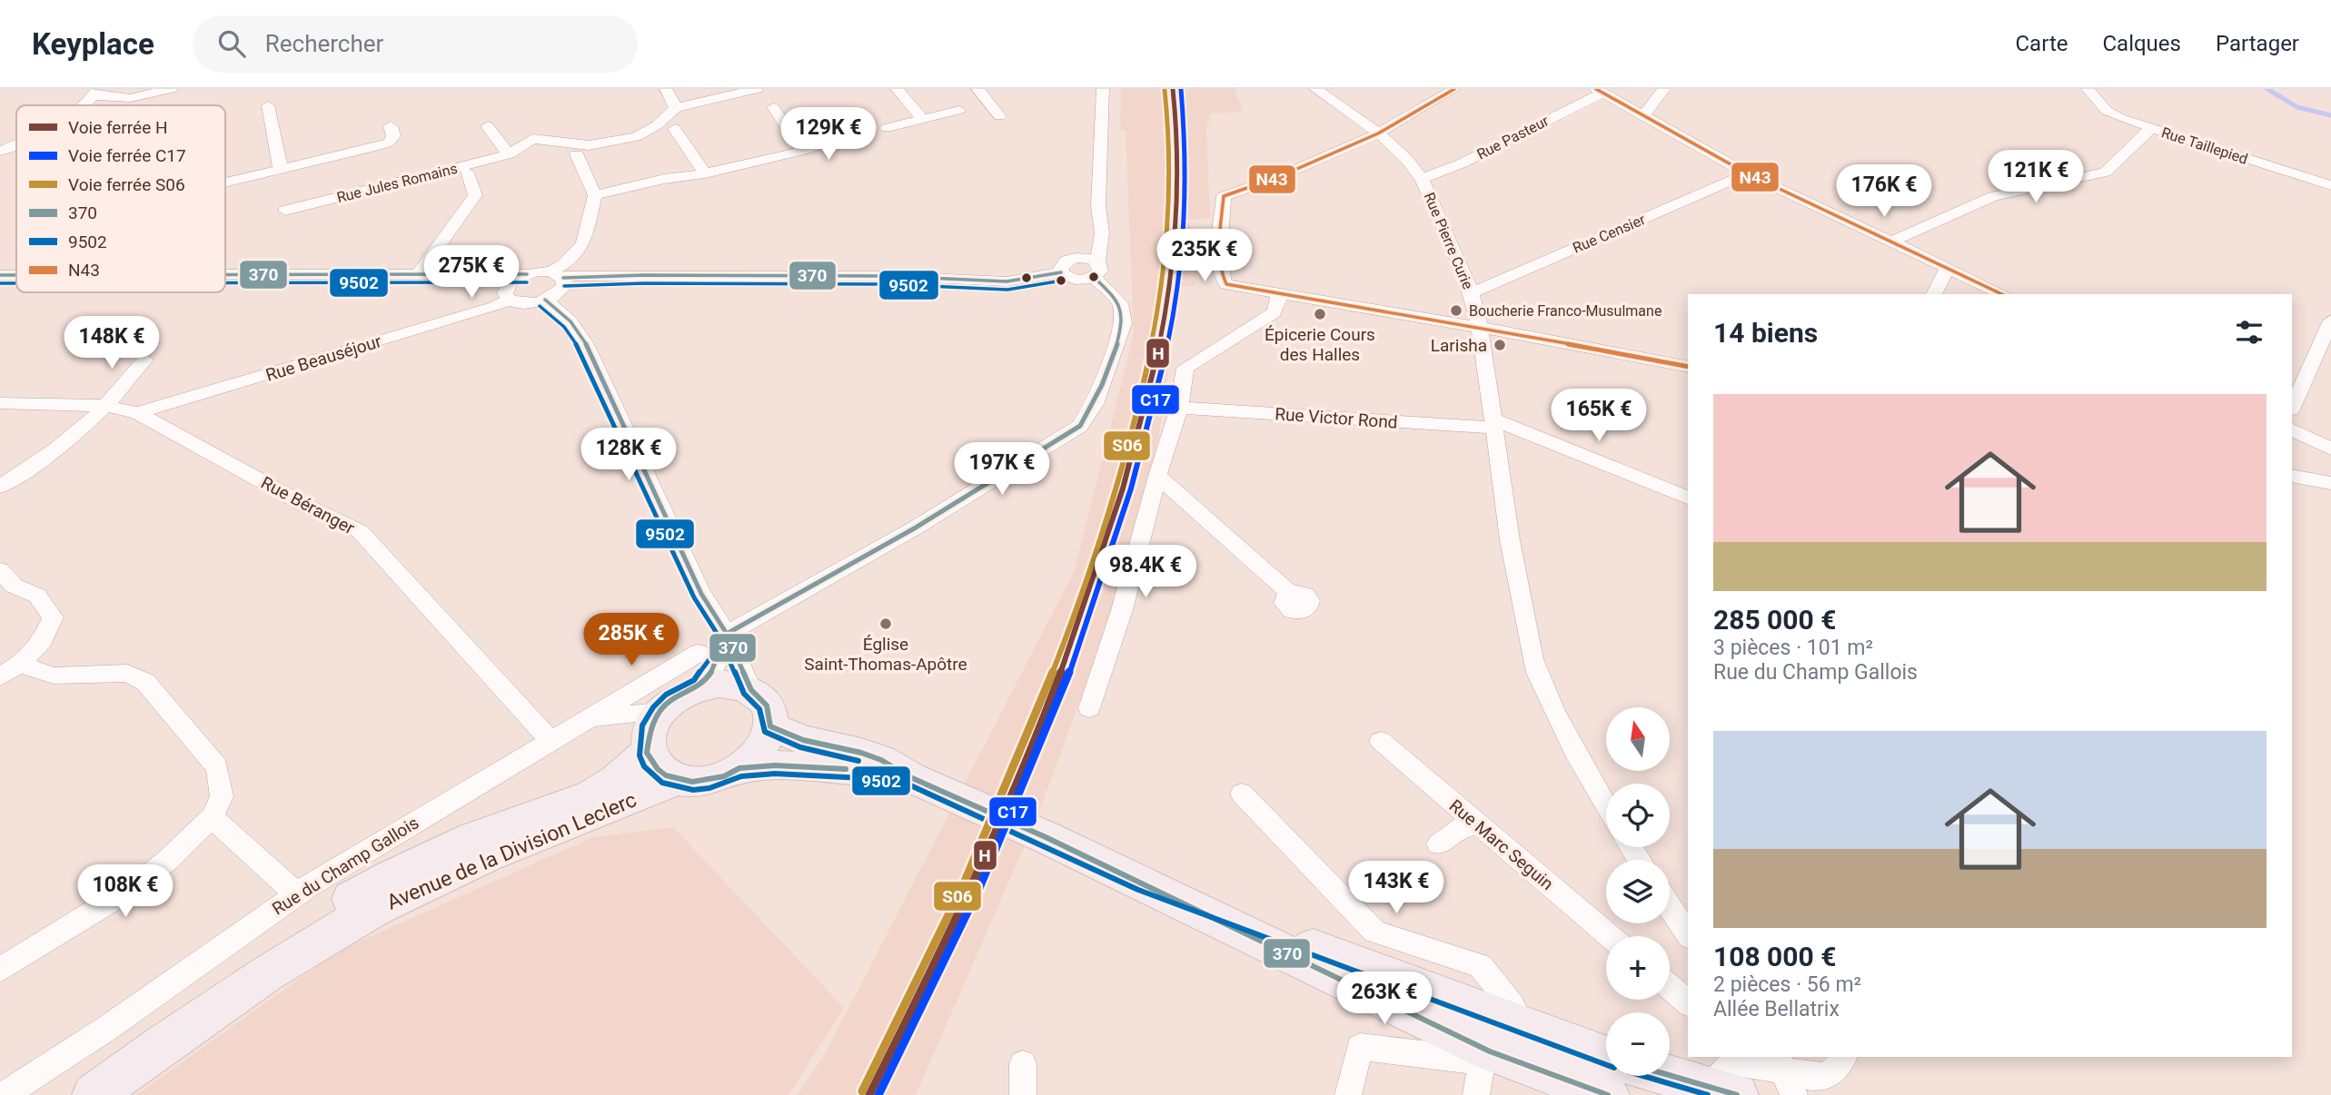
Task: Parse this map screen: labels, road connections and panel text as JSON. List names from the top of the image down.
{
  "streets": {
    "main road": ["Avenue de la Division Leclerc"],
    "street": [
      "Rue Pasteur",
      "Rue Taillepied",
      "Rue Jules Romains",
      "Rue Censier",
      "Rue Pierre Curie",
      "Rue Beauséjour",
      "Rue Victor Rond",
      "Rue Béranger",
      "Rue Marc Seguin",
      "Rue du Champ Gallois"
    ]
  },
  "crossings": [
    ["Rue Pasteur", "Rue Pierre Curie"],
    ["Rue Censier", "Rue Pierre Curie"],
    ["Rue Pierre Curie", "Rue Victor Rond"],
    ["Rue Beauséjour", "Rue Béranger"],
    ["Rue Béranger", "Rue du Champ Gallois"]
  ],
  "places": [
    "Boucherie Franco-Musulmane",
    "Épicerie Cours des Halles",
    "Larisha",
    "Église Saint-Thomas-Apôtre"
  ],
  "lines": [
    "rail line H",
    "rail line C17",
    "transit line N43",
    "rail line S06",
    "transit line 370",
    "transit line 9502"
  ],
  "legend": [
    "Voie ferrée H",
    "Voie ferrée C17",
    "Voie ferrée S06",
    "370",
    "9502",
    "N43"
  ],
  "north": "top",
  "page": {
    "header": "Keyplace",
    "search": "Rechercher",
    "nav": ["Carte", "Calques", "Partager"],
    "price": [
      "129K €",
      "121K €",
      "176K €",
      "235K €",
      "275K €",
      "148K €",
      "165K €",
      "128K €",
      "197K €",
      "98.4K €",
      "285K €",
      "143K €",
      "108K €",
      "263K €"
    ],
    "heading": "14 biens",
    "list": [
      {
        "name": "285 000 €",
        "note": "3 pièces · 101 m² · Rue du Champ Gallois"
      },
      {
        "name": "108 000 €",
        "note": "2 pièces · 56 m² · Allée Bellatrix"
      }
    ],
    "map_buttons": ["+", "−"]
  }
}
